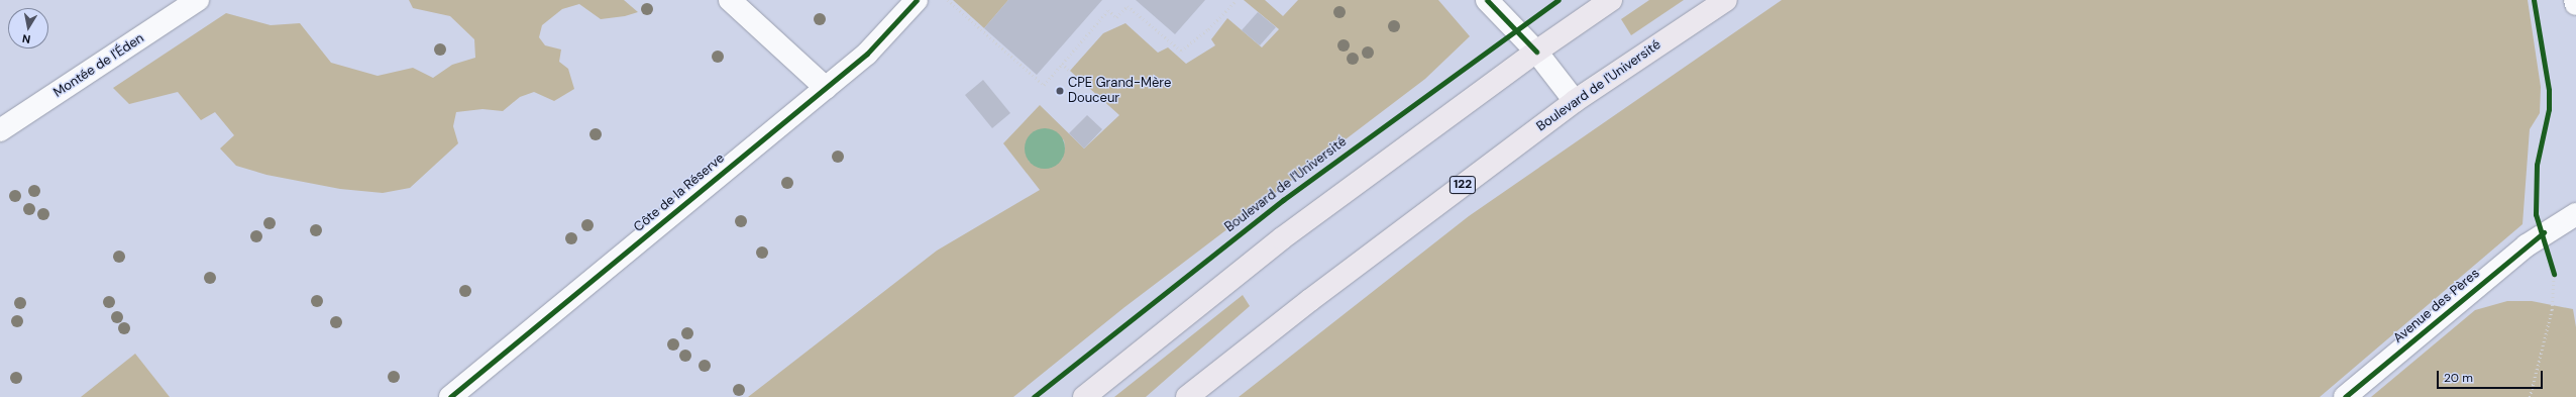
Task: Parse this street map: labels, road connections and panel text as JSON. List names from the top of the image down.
{
  "streets": {
    "main road": ["Boulevard de l'Université", "122"],
    "street": ["Montée de l'Éden", "Côte de la Réserve", "Avenue des Pères"]
  },
  "places": ["CPE Grand-Mère Douceur"],
  "scale_bar": "20 m",
  "north": "bottom"
}
